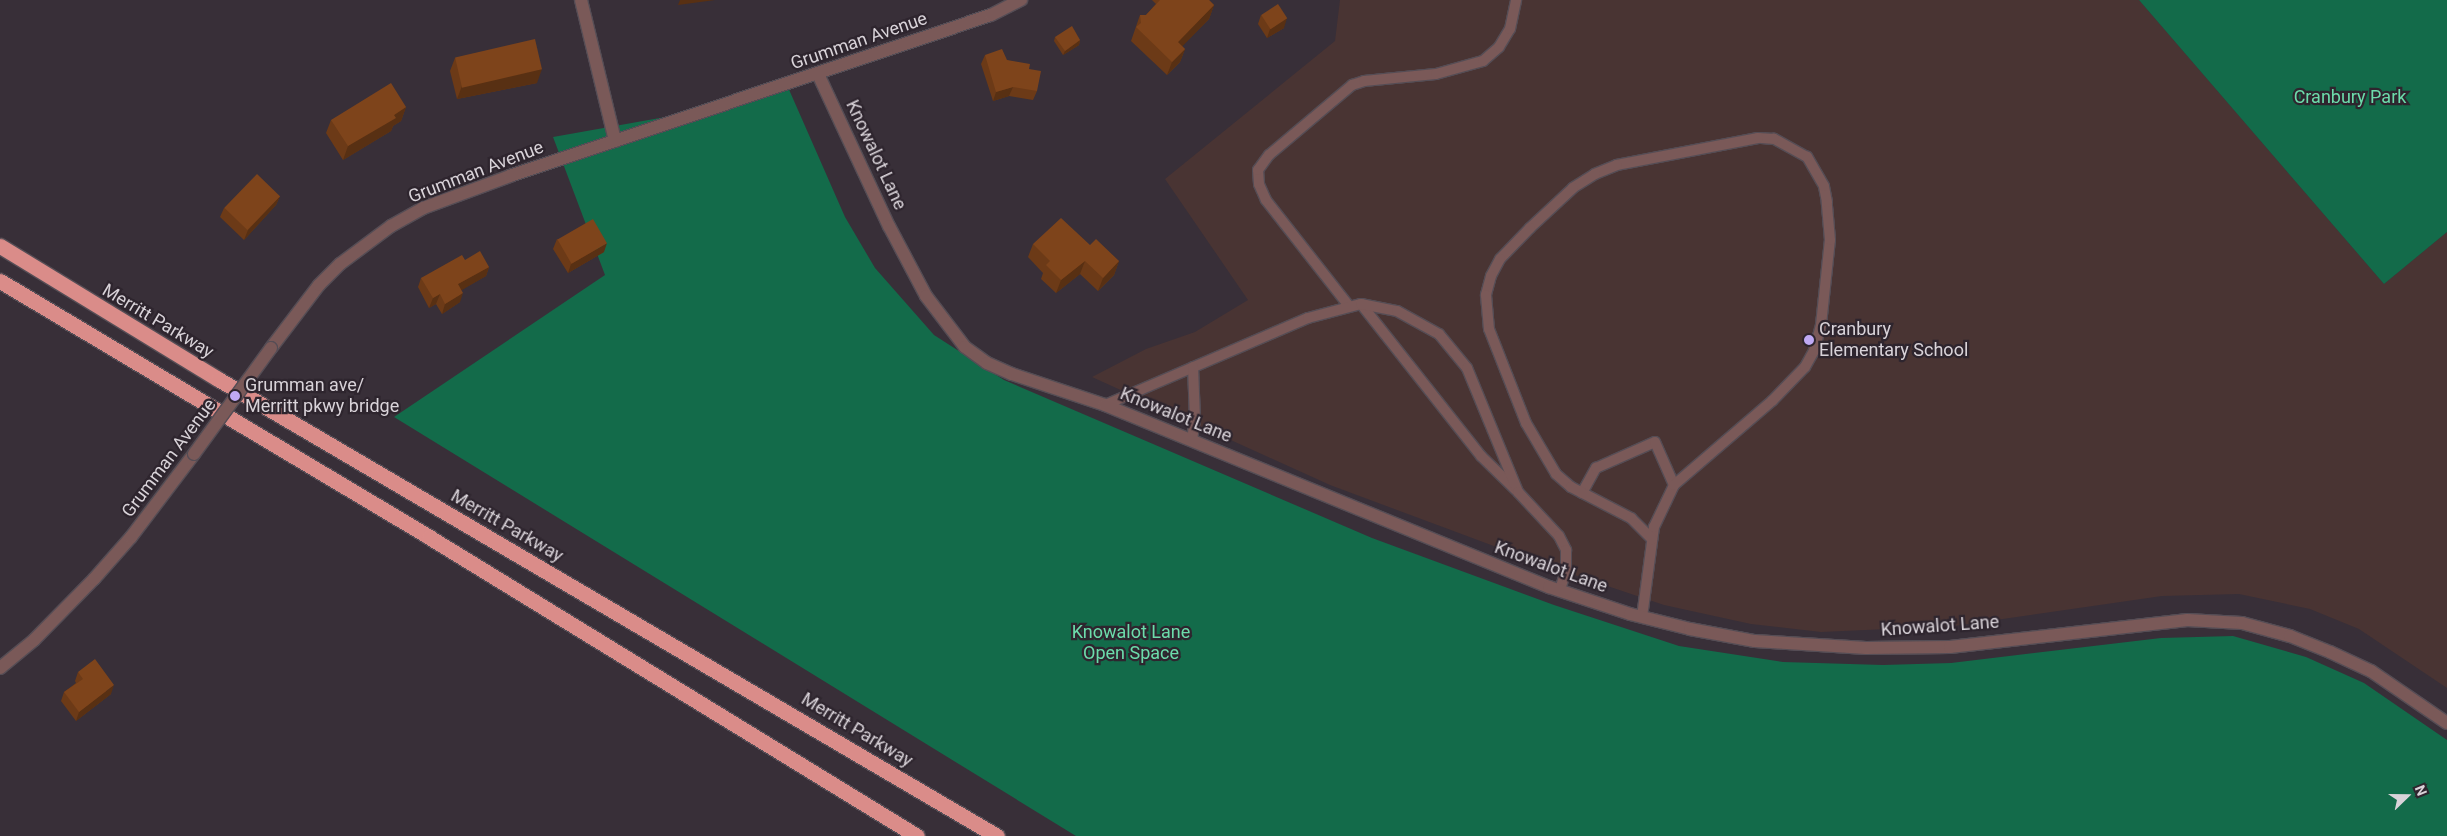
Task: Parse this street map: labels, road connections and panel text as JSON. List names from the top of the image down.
{
  "streets": {
    "highway": ["Merritt Parkway"],
    "street": ["Grumman Avenue", "Knowalot Lane"]
  },
  "crossings": [
    ["Grumman Avenue", "Knowalot Lane"]
  ],
  "parks": ["Cranbury Park", "Knowalot Lane Open Space"],
  "places": ["Cranbury Elementary School", "Grumman ave/ Merritt pkwy bridge"],
  "north": "right"
}
